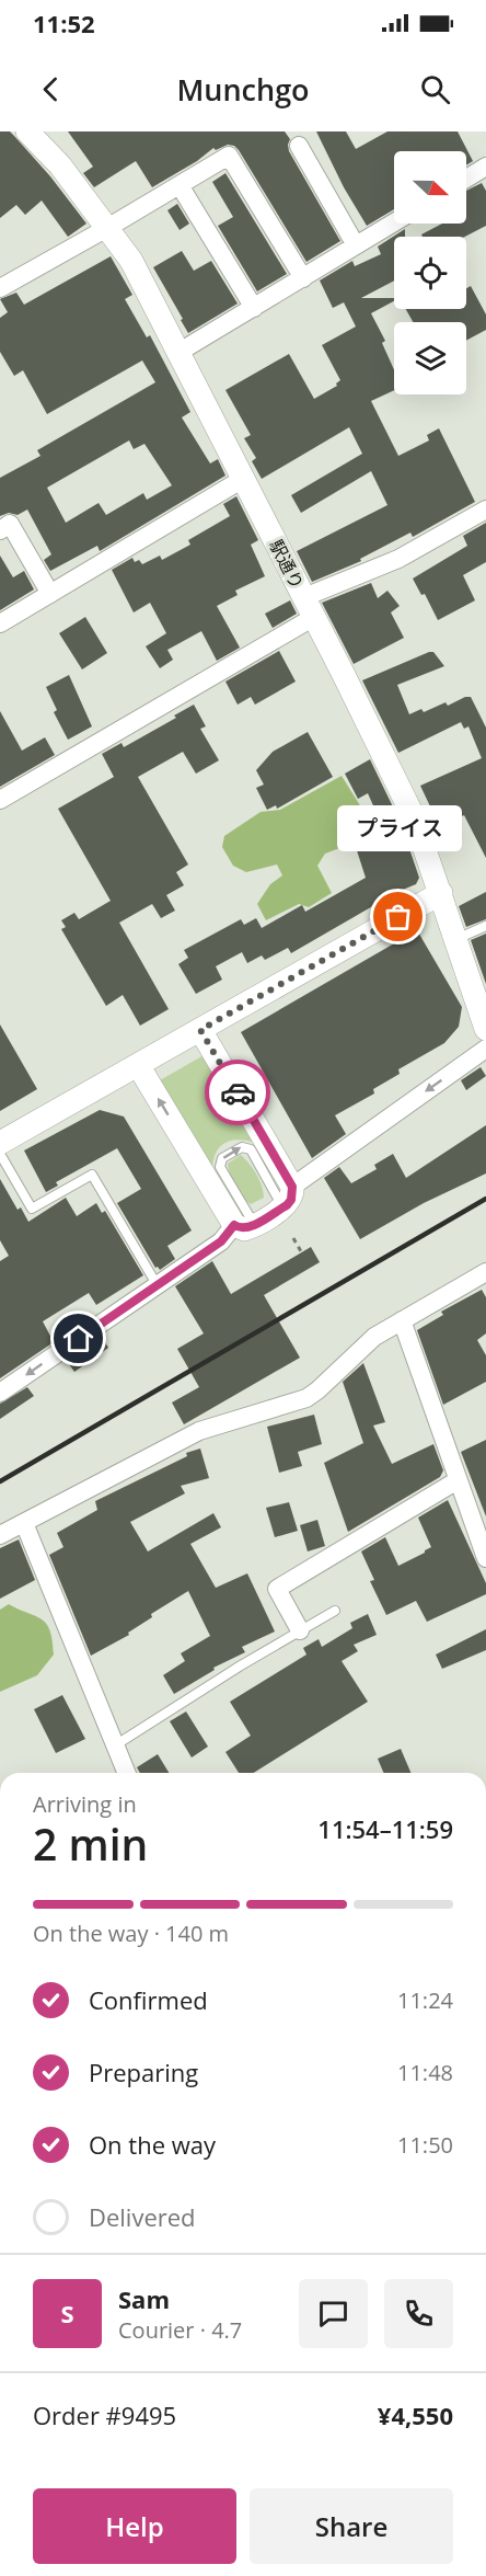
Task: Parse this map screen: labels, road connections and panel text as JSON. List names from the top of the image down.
{
  "streets": {
    "street": ["駅通り"]
  },
  "places": ["プライス"],
  "north": "right",
  "page": {
    "status": "11:52",
    "header": "Munchgo",
    "bubble": "プライス",
    "heading": ["2 min", "Arriving in", "11:54–11:59"],
    "panel": [
      "Sam",
      "Courier · 4.7",
      "Order #9495",
      "¥4,550"
    ],
    "bar": "On the way · 140 m",
    "list": [
      ["Confirmed", "11:24"],
      ["Preparing", "11:48"],
      ["On the way", "11:50"],
      "Delivered"
    ],
    "round": "S",
    "buttons": ["Help", "Share"]
  }
}
